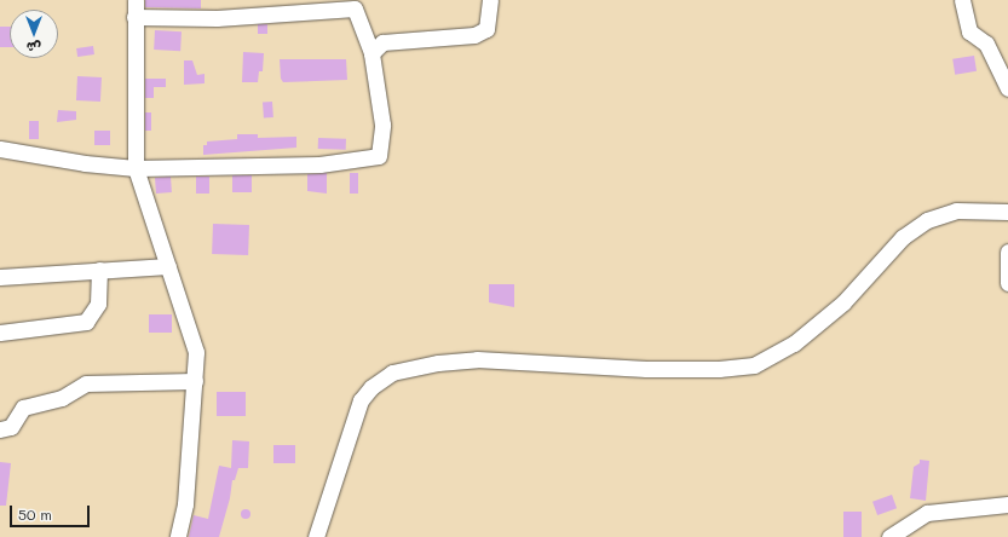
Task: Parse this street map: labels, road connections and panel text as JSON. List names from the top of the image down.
{
  "scale_bar": "50 m",
  "north": "bottom"
}
